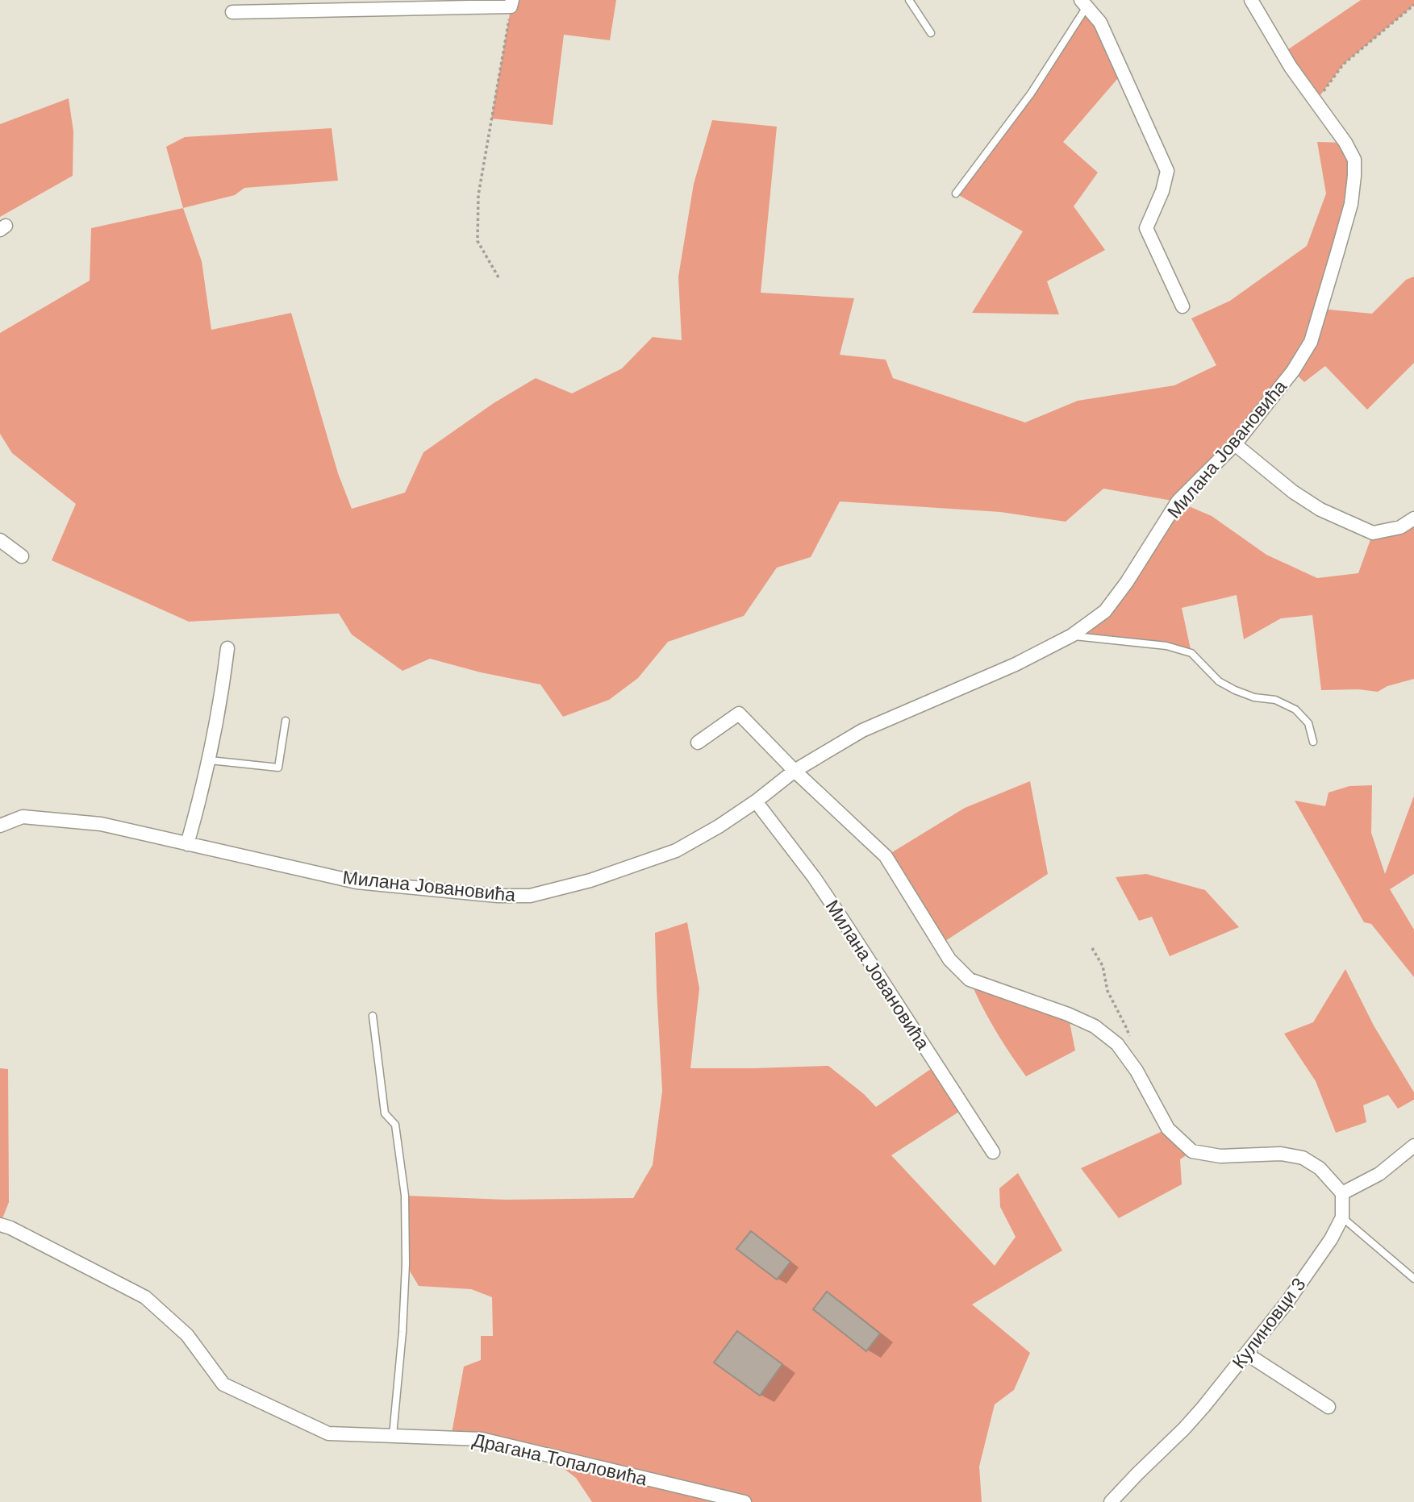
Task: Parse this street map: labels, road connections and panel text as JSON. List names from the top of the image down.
{
  "streets": {
    "street": ["Милана Јовановића", "Кулиновци 3", "Драгана Топаловића"]
  }
}
